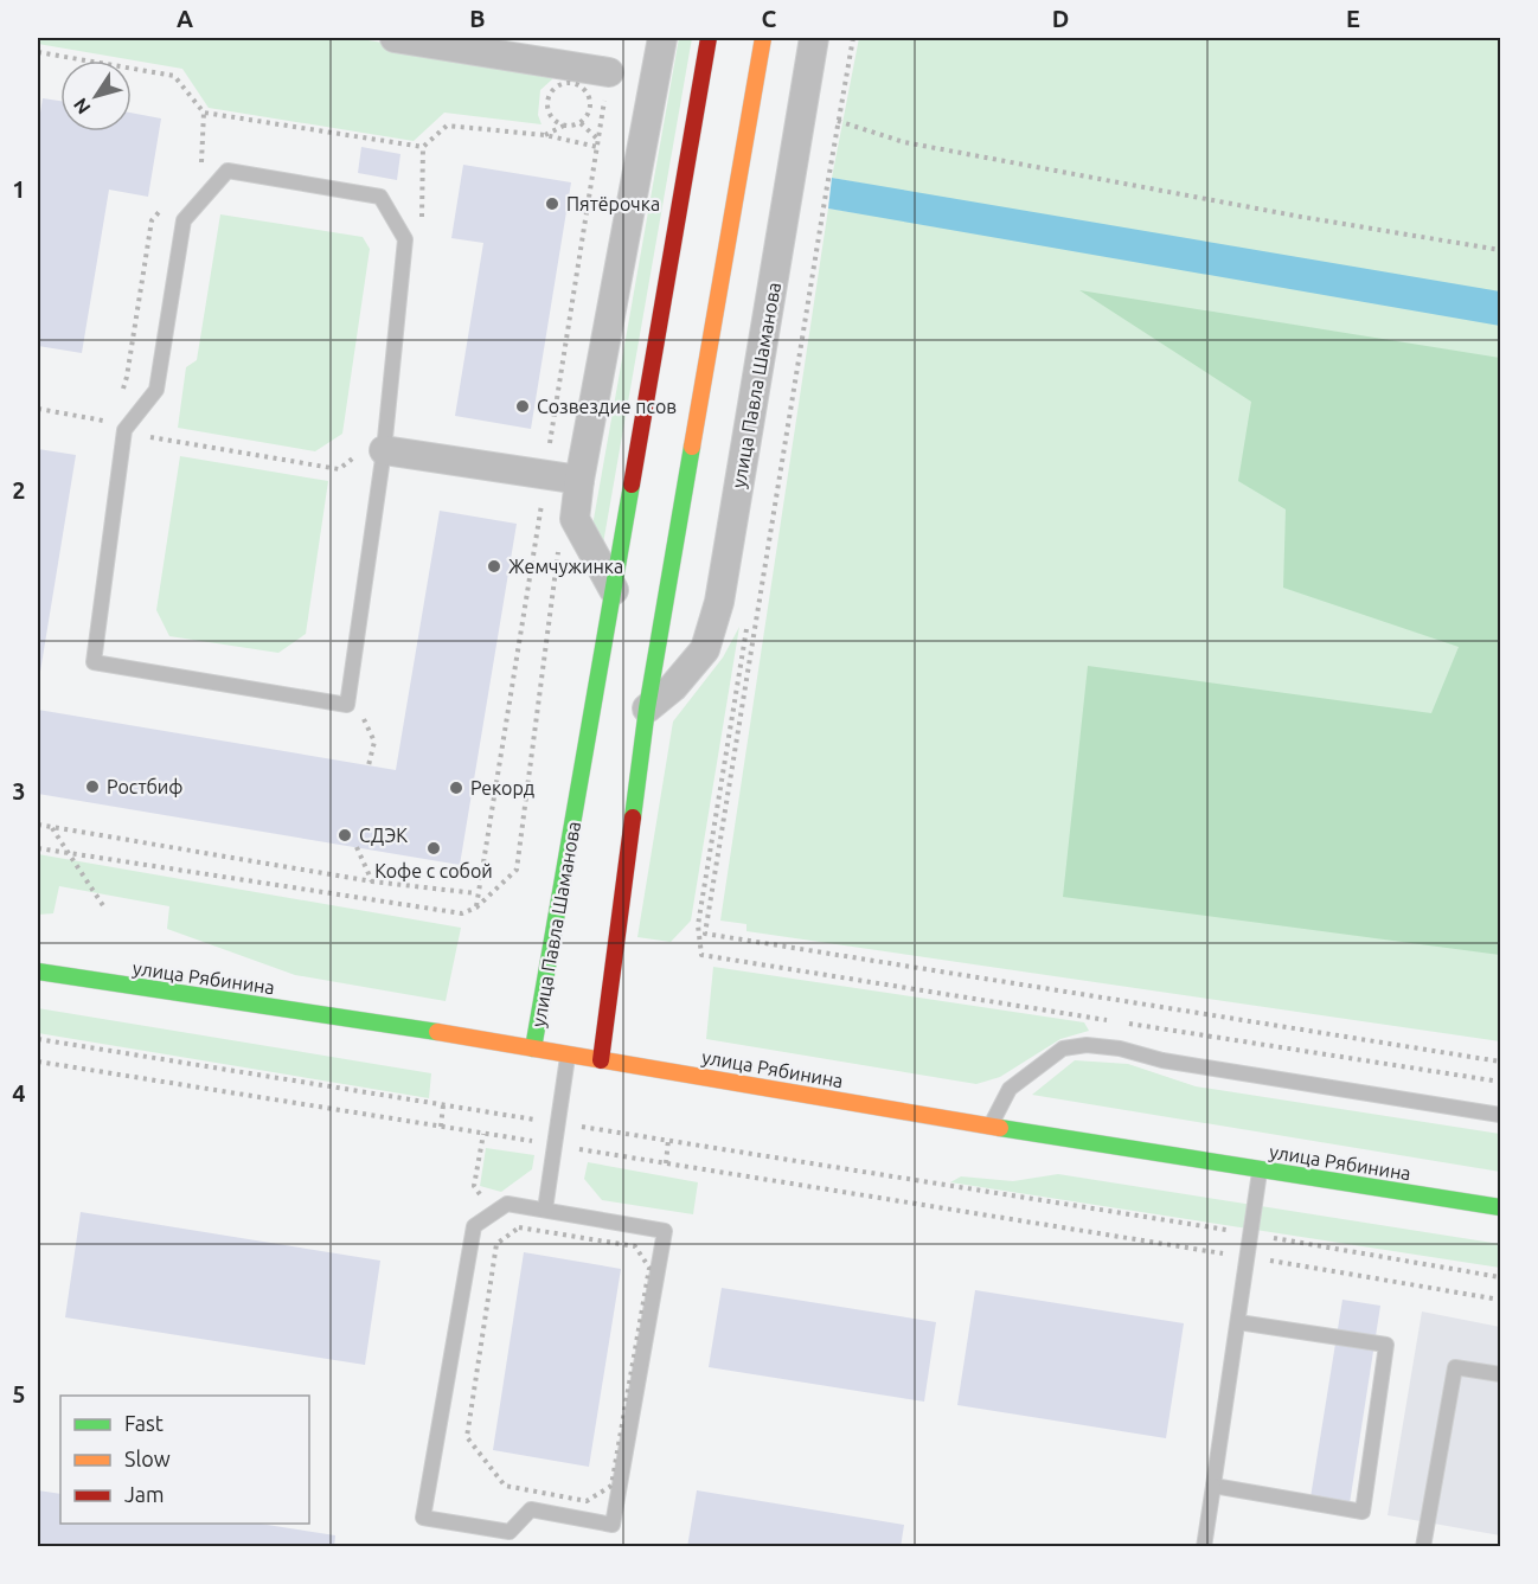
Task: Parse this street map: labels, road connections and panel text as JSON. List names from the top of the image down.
{
  "streets": {
    "street": ["улица Павла Шаманова", "улица Рябинина"]
  },
  "crossings": [
    ["улица Павла Шаманова", "улица Рябинина"]
  ],
  "places": [
    "Пятёрочка",
    "Созвездие псов",
    "Жемчужинка",
    "Ростбиф",
    "Рекорд",
    "СДЭК",
    "Кофе с собой"
  ],
  "legend": ["Fast", "Slow", "Jam"],
  "north": "bottom left",
  "grid": {
    "columns": [
      "A",
      "B",
      "C",
      "D",
      "E"
    ],
    "rows": [
      "1",
      "2",
      "3",
      "4",
      "5"
    ]
  }
}
